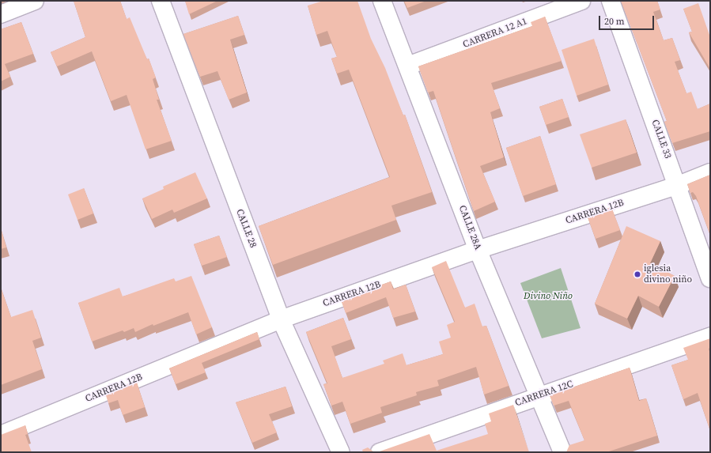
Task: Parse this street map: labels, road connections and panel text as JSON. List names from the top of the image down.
{
  "streets": {
    "street": [
      "CARRERA 12 A1",
      "CALLE 33",
      "CARRERA 12B",
      "CALLE 28A",
      "CALLE 28",
      "CARRERA 12C"
    ]
  },
  "crossings": [
    ["CARRERA 12 A1", "CALLE 28A"],
    ["CALLE 33", "CARRERA 12B"],
    ["CARRERA 12B", "CALLE 28A"],
    ["CARRERA 12B", "CALLE 28"],
    ["CALLE 28A", "CARRERA 12C"]
  ],
  "parks": ["Divino Niño"],
  "places": ["iglesia divino niño"],
  "scale_bar": "20 m"
}
